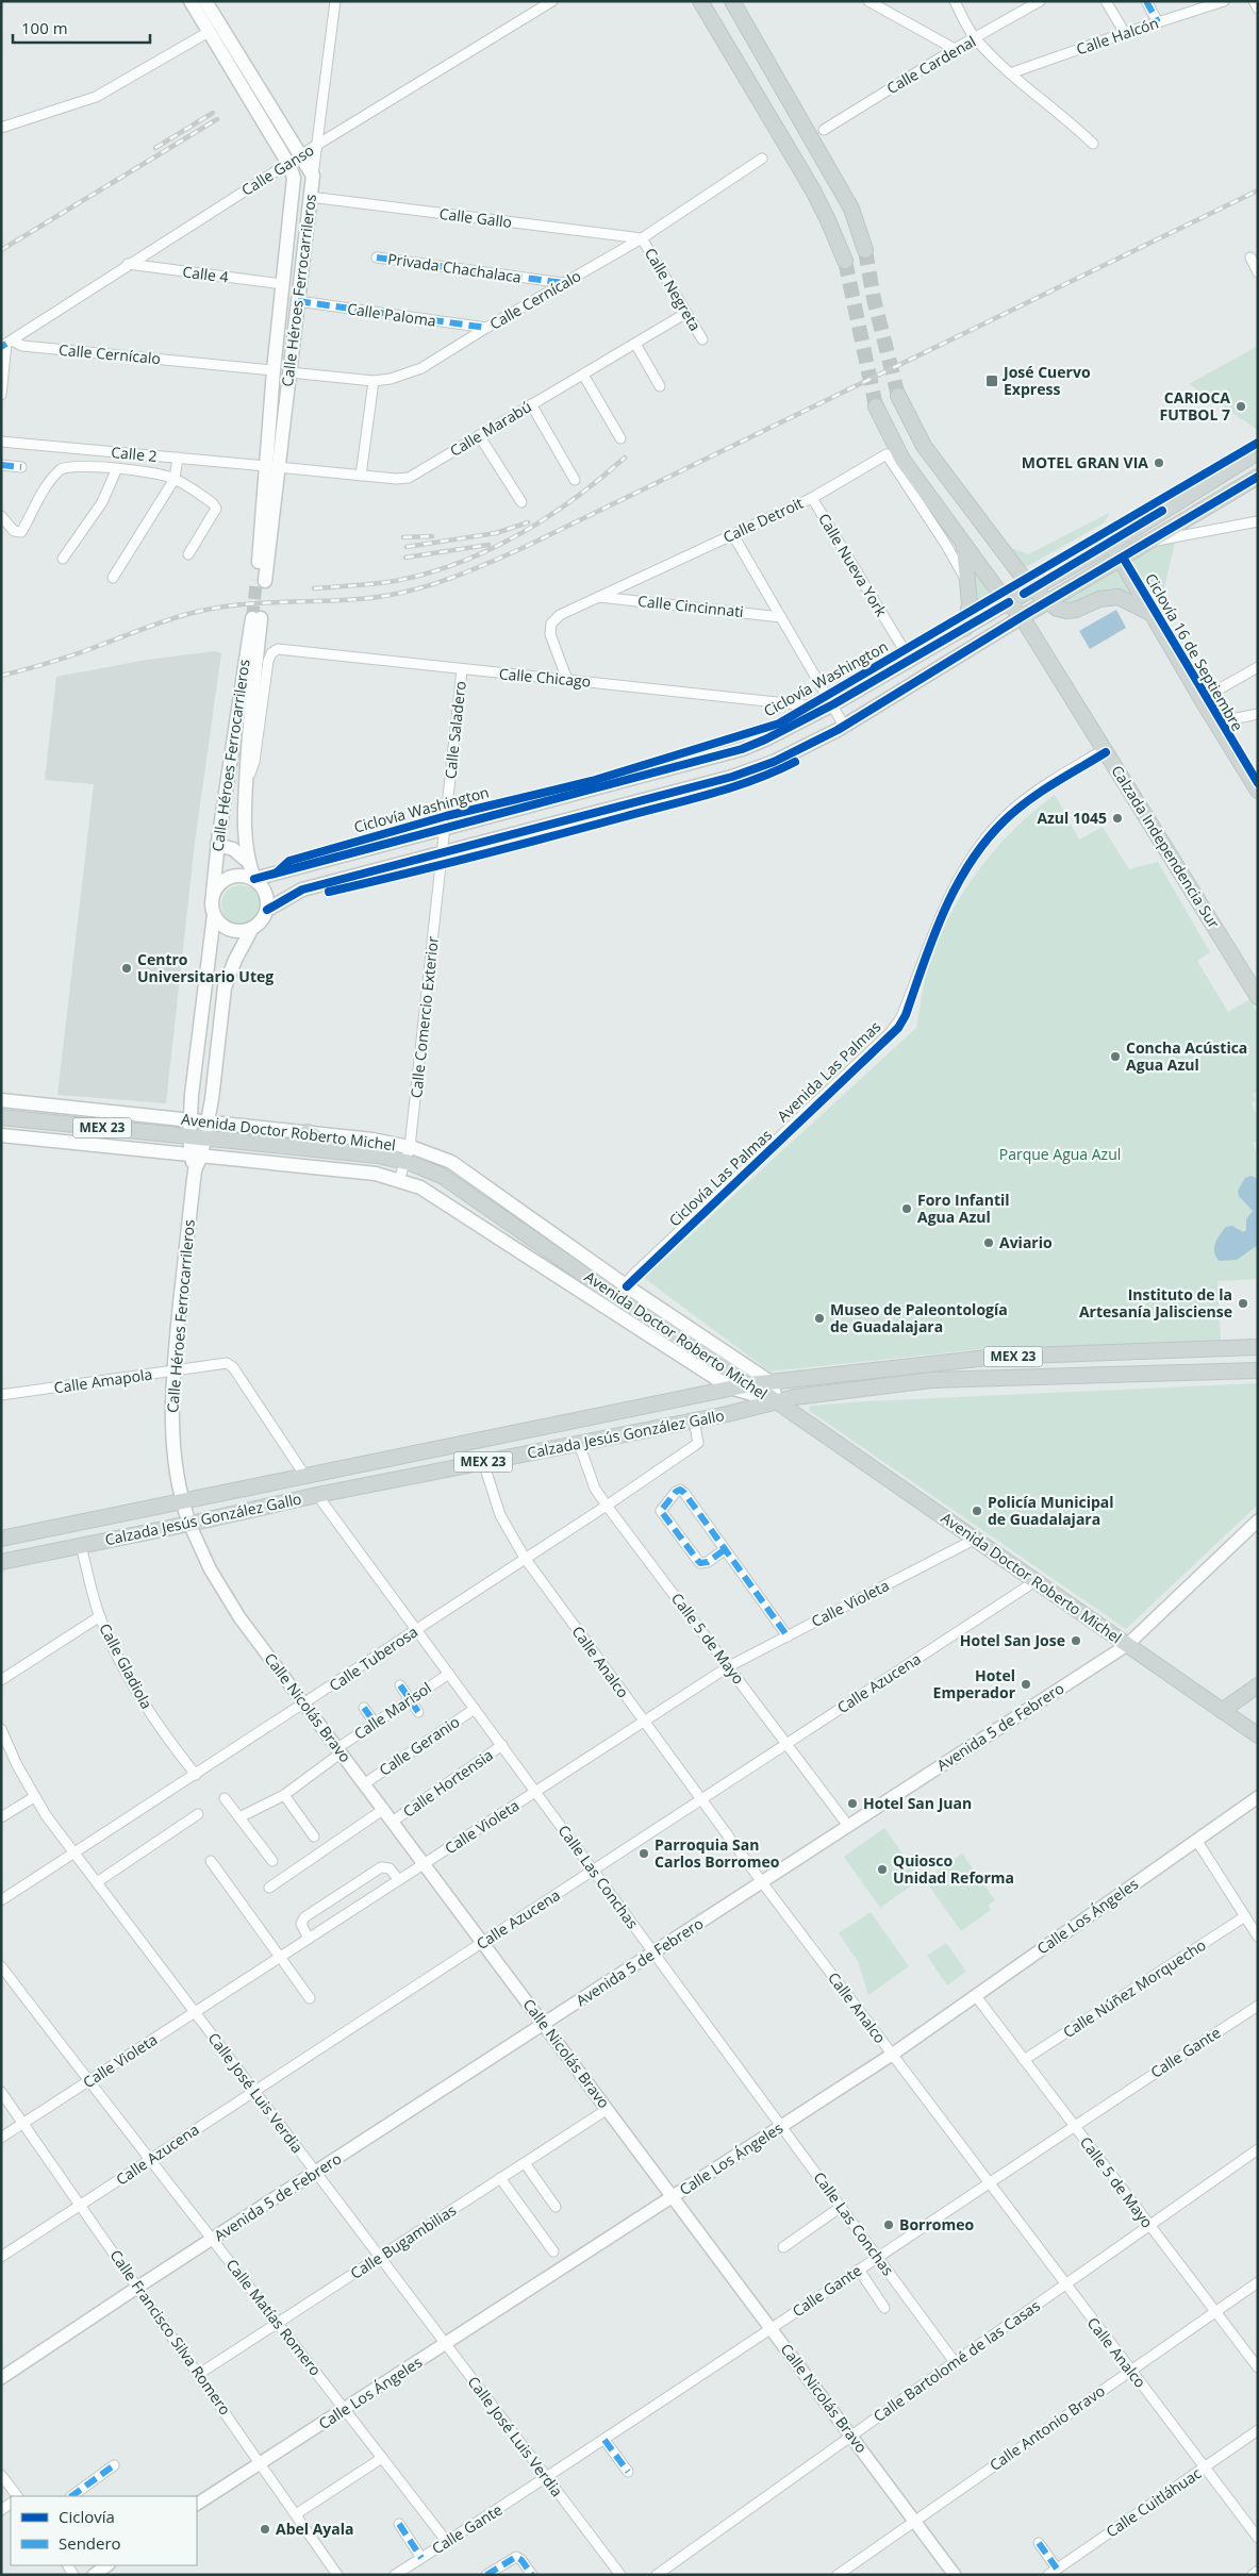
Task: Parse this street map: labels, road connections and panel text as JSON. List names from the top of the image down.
{
  "streets": {
    "main road": [
      "Calle Héroes Ferrocarrileros",
      "Calzada Independencia Sur",
      "MEX 23",
      "Avenida Doctor Roberto Michel",
      "Calzada Jesús González Gallo"
    ],
    "street": [
      "Calle Halcón",
      "Calle Cardenal",
      "Calle Ganso",
      "Calle Gallo",
      "Privada Chachalaca",
      "Calle 4",
      "Calle Negreta",
      "Calle Cernícalo",
      "Calle Paloma",
      "Calle Marabú",
      "Calle 2",
      "Calle Detroit",
      "Calle Nueva York",
      "Calle Cincinnati",
      "Calle Chicago",
      "Calle Saladero",
      "Calle Comercio Exterior",
      "Avenida Las Palmas",
      "Calle Amapola",
      "Calle Violeta",
      "Calle 5 de Mayo",
      "Calle Tuberosa",
      "Calle Analco",
      "Calle Gladiola",
      "Calle Azucena",
      "Calle Nicolás Bravo",
      "Calle Marisol",
      "Avenida 5 de Febrero",
      "Calle Geranio",
      "Calle Hortensia",
      "Calle Las Conchas",
      "Calle Los Ángeles",
      "Calle Núñez Morquecho",
      "Calle Gante",
      "Calle José Luis Verdia",
      "Calle Bugambilias",
      "Calle Matías Romero",
      "Calle Francisco Silva Romero",
      "Calle Bartolomé de las Casas",
      "Calle Antonio Bravo",
      "Calle Cuitláhuac"
    ],
    "cycle path": ["Ciclovía 16 de Septiembre", "Ciclovía Washington", "Ciclovía Las Palmas"]
  },
  "crossings": [
    ["Calle Ganso", "Calle 4"],
    ["Calle Ganso", "Calle Héroes Ferrocarrileros"],
    ["Calle Ganso", "Calle Cernícalo"],
    ["Calle Gallo", "Calle Negreta"],
    ["Calle Gallo", "Calle Héroes Ferrocarrileros"],
    ["Calle Gallo", "Calle Cernícalo"],
    ["Privada Chachalaca", "Calle Cernícalo"],
    ["Calle 4", "Calle Héroes Ferrocarrileros"],
    ["Calle Negreta", "Calle Cernícalo"],
    ["Calle Negreta", "Calle Marabú"],
    ["Calle Héroes Ferrocarrileros", "Calle Cernícalo"],
    ["Calle Héroes Ferrocarrileros", "Calle Paloma"],
    ["Calle Héroes Ferrocarrileros", "Calle Marabú"],
    ["Calle Héroes Ferrocarrileros", "Calle 2"],
    ["Calle Héroes Ferrocarrileros", "Calle Chicago"],
    ["Calle Héroes Ferrocarrileros", "Avenida Doctor Roberto Michel"],
    ["Calle Héroes Ferrocarrileros", "Calle Amapola"],
    ["Calle Héroes Ferrocarrileros", "Calzada Jesús González Gallo"],
    ["Calle Héroes Ferrocarrileros", "Calle Nicolás Bravo"],
    ["Calle Cernícalo", "Calle Paloma"],
    ["Calle Marabú", "Calle 2"],
    ["Calle Detroit", "Calle Nueva York"],
    ["Calle Detroit", "Calle Cincinnati"],
    ["Calle Detroit", "Calle Chicago"],
    ["Calle Chicago", "Calle Saladero"],
    ["Calle Saladero", "Calle Comercio Exterior"],
    ["Calzada Independencia Sur", "Avenida Las Palmas"],
    ["Calle Comercio Exterior", "Avenida Doctor Roberto Michel"],
    ["Avenida Las Palmas", "Avenida Doctor Roberto Michel"],
    ["MEX 23", "Avenida Doctor Roberto Michel"],
    ["MEX 23", "Calzada Jesús González Gallo"],
    ["Avenida Doctor Roberto Michel", "Calzada Jesús González Gallo"],
    ["Avenida Doctor Roberto Michel", "Calle Violeta"],
    ["Avenida Doctor Roberto Michel", "Calle Azucena"],
    ["Avenida Doctor Roberto Michel", "Avenida 5 de Febrero"],
    ["Calle Amapola", "Calzada Jesús González Gallo"],
    ["Calzada Jesús González Gallo", "Calle 5 de Mayo"],
    ["Calzada Jesús González Gallo", "Calle Tuberosa"],
    ["Calzada Jesús González Gallo", "Calle Analco"],
    ["Calzada Jesús González Gallo", "Calle Gladiola"],
    ["Calzada Jesús González Gallo", "Calle Nicolás Bravo"],
    ["Calzada Jesús González Gallo", "Calle Las Conchas"],
    ["Calle Violeta", "Calle 5 de Mayo"],
    ["Calle Violeta", "Calle Analco"],
    ["Calle Violeta", "Calle Nicolás Bravo"],
    ["Calle Violeta", "Calle Las Conchas"],
    ["Calle Violeta", "Calle José Luis Verdia"],
    ["Calle Violeta", "Calle Matías Romero"],
    ["Calle Violeta", "Calle Francisco Silva Romero"],
    ["Calle 5 de Mayo", "Calle Tuberosa"],
    ["Calle 5 de Mayo", "Calle Azucena"],
    ["Calle 5 de Mayo", "Avenida 5 de Febrero"],
    ["Calle 5 de Mayo", "Calle Los Ángeles"],
    ["Calle 5 de Mayo", "Calle Núñez Morquecho"],
    ["Calle 5 de Mayo", "Calle Gante"],
    ["Calle 5 de Mayo", "Calle Bartolomé de las Casas"],
    ["Calle 5 de Mayo", "Calle Antonio Bravo"],
    ["Calle Tuberosa", "Calle Analco"],
    ["Calle Tuberosa", "Calle Gladiola"],
    ["Calle Tuberosa", "Calle Nicolás Bravo"],
    ["Calle Tuberosa", "Calle Las Conchas"],
    ["Calle Tuberosa", "Calle José Luis Verdia"],
    ["Calle Analco", "Calle Azucena"],
    ["Calle Analco", "Avenida 5 de Febrero"],
    ["Calle Analco", "Calle Los Ángeles"],
    ["Calle Analco", "Calle Gante"],
    ["Calle Analco", "Calle Bartolomé de las Casas"],
    ["Calle Analco", "Calle Antonio Bravo"],
    ["Calle Analco", "Calle Cuitláhuac"],
    ["Calle Azucena", "Calle Nicolás Bravo"],
    ["Calle Azucena", "Calle Las Conchas"],
    ["Calle Azucena", "Calle José Luis Verdia"],
    ["Calle Azucena", "Calle Matías Romero"],
    ["Calle Azucena", "Calle Francisco Silva Romero"],
    ["Calle Nicolás Bravo", "Calle Marisol"],
    ["Calle Nicolás Bravo", "Avenida 5 de Febrero"],
    ["Calle Nicolás Bravo", "Calle Geranio"],
    ["Calle Nicolás Bravo", "Calle Hortensia"],
    ["Calle Nicolás Bravo", "Calle Los Ángeles"],
    ["Calle Nicolás Bravo", "Calle Gante"],
    ["Calle Nicolás Bravo", "Calle Bugambilias"],
    ["Calle Nicolás Bravo", "Calle Bartolomé de las Casas"],
    ["Calle Nicolás Bravo", "Calle Antonio Bravo"],
    ["Calle Marisol", "Calle Las Conchas"],
    ["Avenida 5 de Febrero", "Calle Las Conchas"],
    ["Avenida 5 de Febrero", "Calle José Luis Verdia"],
    ["Avenida 5 de Febrero", "Calle Matías Romero"],
    ["Avenida 5 de Febrero", "Calle Francisco Silva Romero"],
    ["Calle Geranio", "Calle Las Conchas"],
    ["Calle Hortensia", "Calle Las Conchas"],
    ["Calle Las Conchas", "Calle Los Ángeles"],
    ["Calle Las Conchas", "Calle Gante"],
    ["Calle Las Conchas", "Calle Bartolomé de las Casas"],
    ["Calle Los Ángeles", "Calle José Luis Verdia"],
    ["Calle Los Ángeles", "Calle Matías Romero"],
    ["Calle Los Ángeles", "Calle Francisco Silva Romero"],
    ["Calle Gante", "Calle José Luis Verdia"],
    ["Calle Gante", "Calle Matías Romero"],
    ["Calle José Luis Verdia", "Calle Bugambilias"],
    ["Calle Bugambilias", "Calle Matías Romero"],
    ["Calle Bugambilias", "Calle Francisco Silva Romero"]
  ],
  "parks": ["Parque Agua Azul"],
  "places": {
    "transit": ["José Cuervo Express"],
    "other": [
      "CARIOCA FUTBOL 7",
      "MOTEL GRAN VIA",
      "Azul 1045",
      "Centro Universitario Uteg",
      "Concha Acústica Agua Azul",
      "Foro Infantil Agua Azul",
      "Aviario",
      "Instituto de la Artesanía Jalisciense",
      "Museo de Paleontología de Guadalajara",
      "Policía Municipal de Guadalajara",
      "Hotel San Jose",
      "Hotel Emperador",
      "Hotel San Juan",
      "Parroquia San Carlos Borromeo",
      "Quiosco Unidad Reforma",
      "Borromeo",
      "Abel Ayala"
    ]
  },
  "legend": ["Ciclovía", "Sendero"],
  "scale_bar": "100 m"
}
